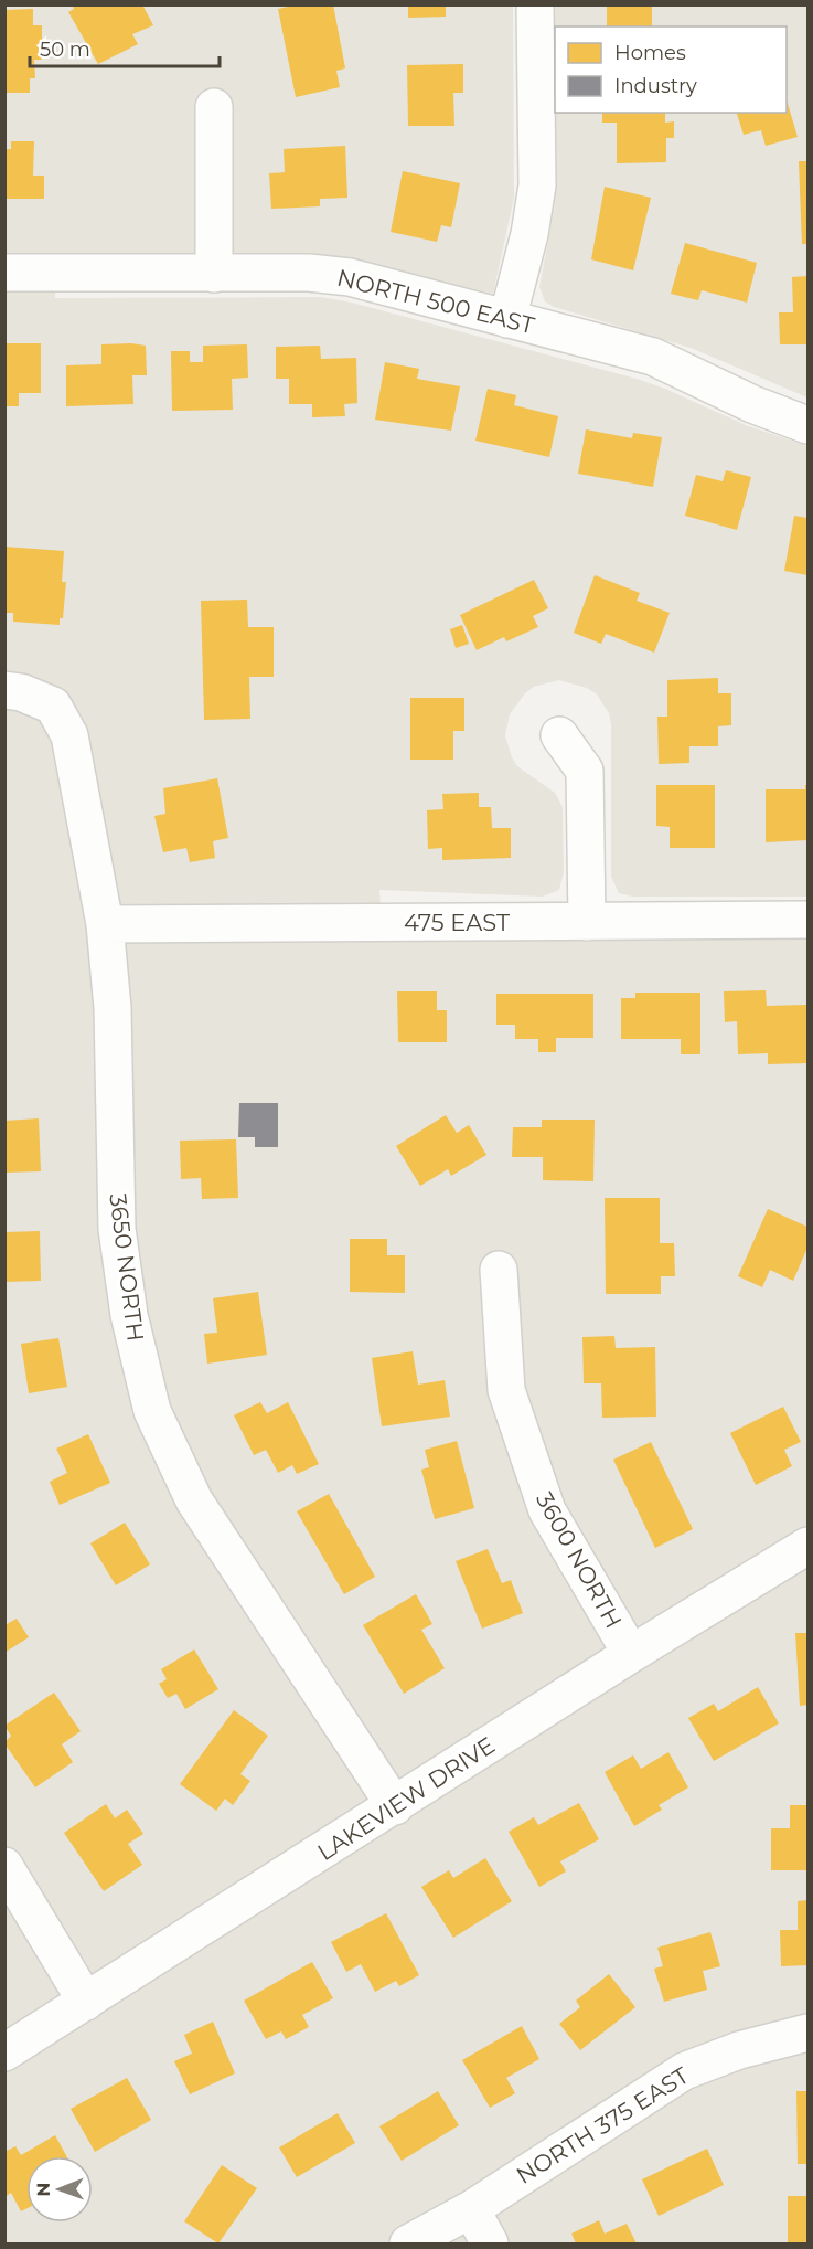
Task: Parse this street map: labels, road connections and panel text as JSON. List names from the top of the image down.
{
  "streets": {
    "street": [
      "NORTH 500 EAST",
      "475 EAST",
      "3650 NORTH",
      "3600 NORTH",
      "LAKEVIEW DRIVE",
      "NORTH 375 EAST"
    ]
  },
  "crossings": [
    ["475 EAST", "3650 NORTH"],
    ["3650 NORTH", "LAKEVIEW DRIVE"],
    ["3600 NORTH", "LAKEVIEW DRIVE"]
  ],
  "legend": ["Homes", "Industry"],
  "scale_bar": "50 m",
  "north": "left"
}
